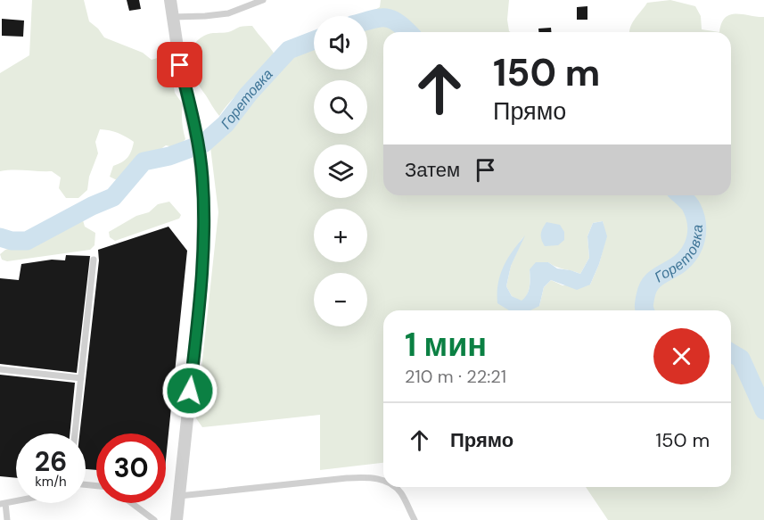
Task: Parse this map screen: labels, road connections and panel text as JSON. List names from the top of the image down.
{
  "water": ["Горетовка"],
  "page": {
    "map_buttons": ["+", "−"],
    "turn": ["150 m", "Прямо"],
    "then": "Затем",
    "heading": ["1 мин", "210 m · 22:21"],
    "list": [
      {
        "name": "Прямо",
        "value": "150 m"
      }
    ],
    "speed": "26 km/h",
    "limit": "30"
  }
}
